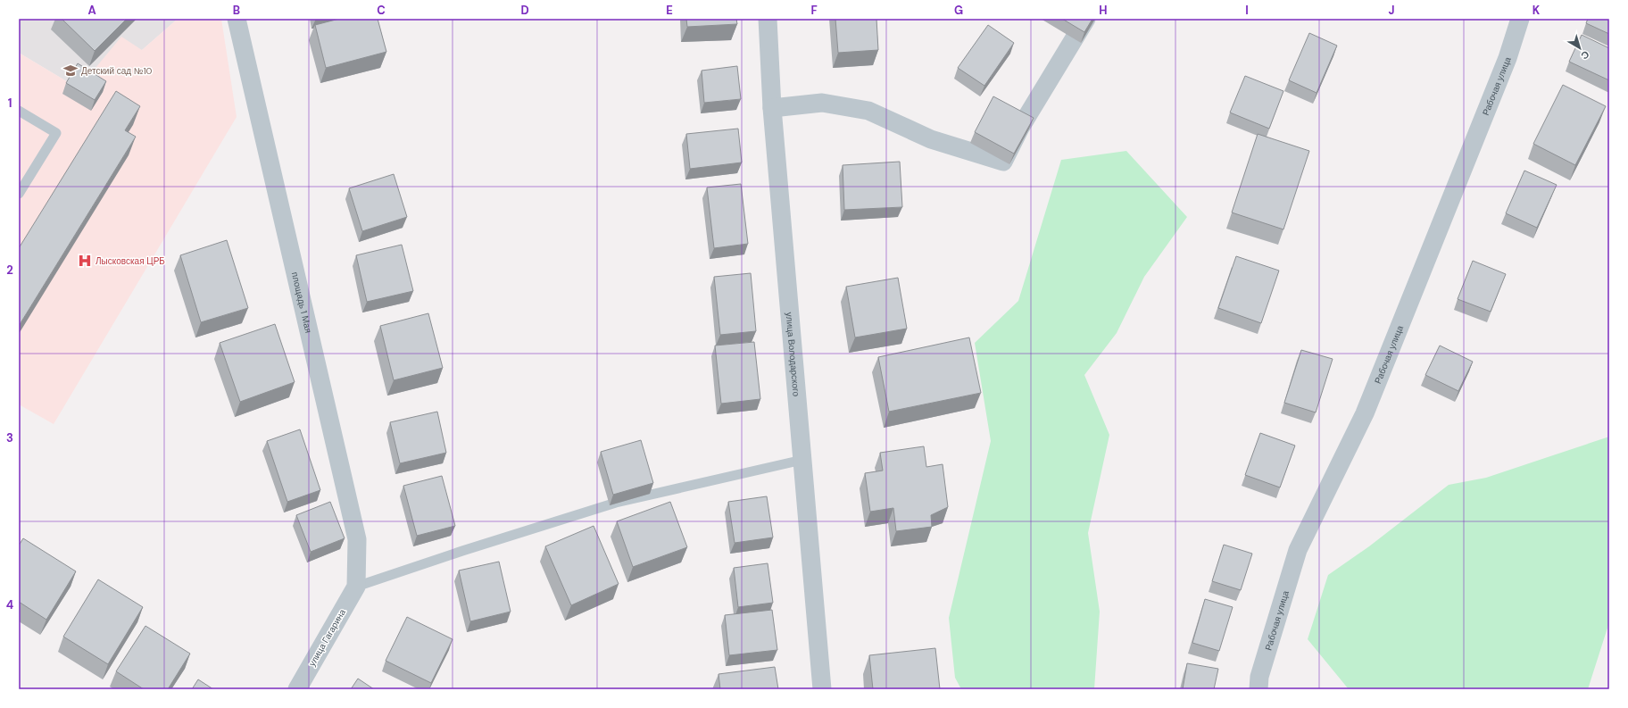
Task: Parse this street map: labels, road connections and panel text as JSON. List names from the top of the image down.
{
  "streets": {
    "street": [
      "Рабочая улица",
      "площадь 1 Мая",
      "улица Володарского",
      "улица Гагарина"
    ]
  },
  "crossings": [
    ["площадь 1 Мая", "улица Гагарина"]
  ],
  "places": {
    "school or university": ["Детский сад №10"],
    "hospital": ["Лысковская ЦРБ"]
  },
  "north": "bottom right",
  "grid": {
    "columns": [
      "A",
      "B",
      "C",
      "D",
      "E",
      "F",
      "G",
      "H",
      "I",
      "J",
      "K"
    ],
    "rows": [
      "1",
      "2",
      "3",
      "4"
    ]
  }
}
